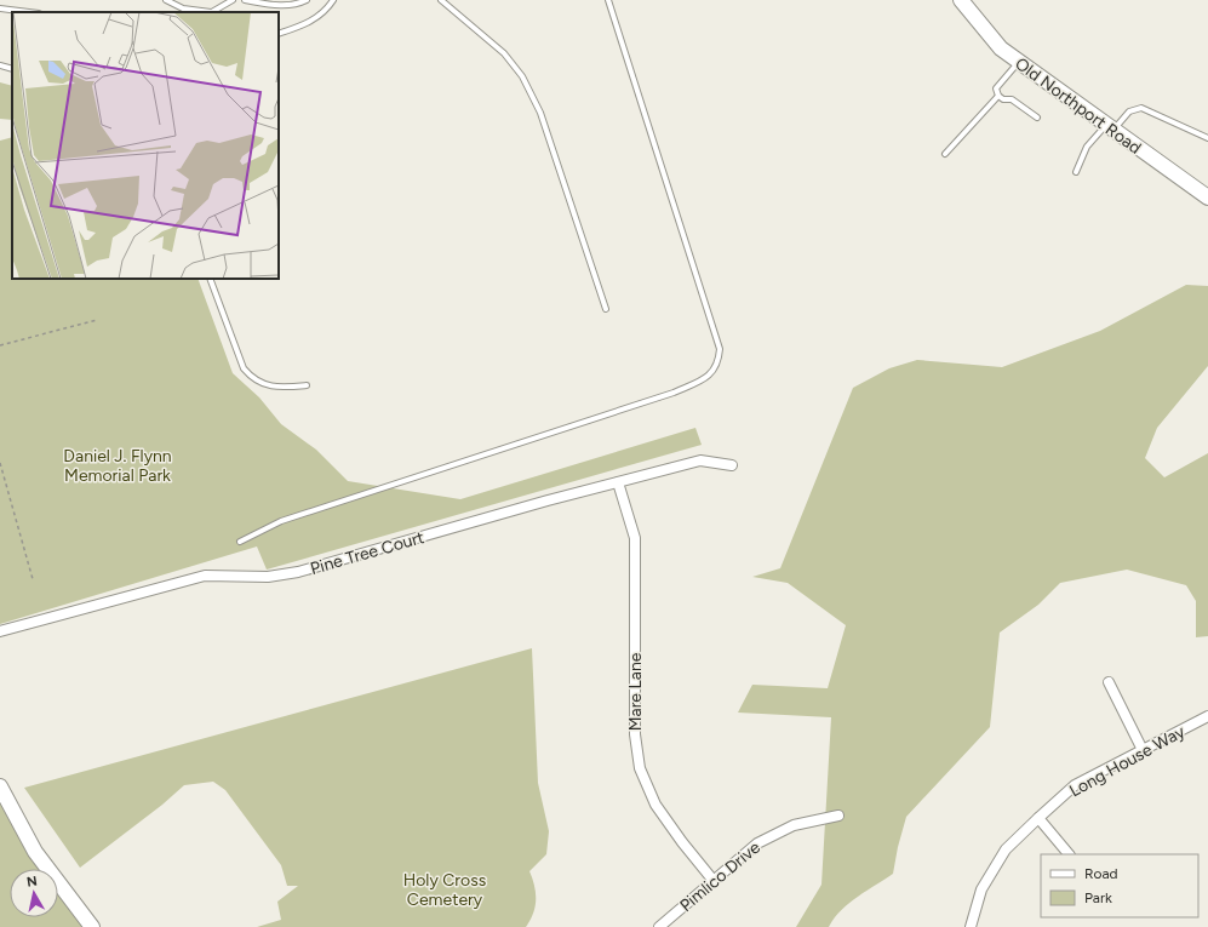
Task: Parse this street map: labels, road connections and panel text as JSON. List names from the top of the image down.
{
  "streets": {
    "main road": ["Old Northport Road"],
    "street": [
      "Pine Tree Court",
      "Mare Lane",
      "Long House Way",
      "Pimlico Drive"
    ]
  },
  "crossings": [
    ["Pine Tree Court", "Mare Lane"],
    ["Mare Lane", "Pimlico Drive"]
  ],
  "parks": ["Daniel J. Flynn Memorial Park", "Holy Cross Cemetery"],
  "legend": ["Road", "Park"],
  "north": "top"
}
